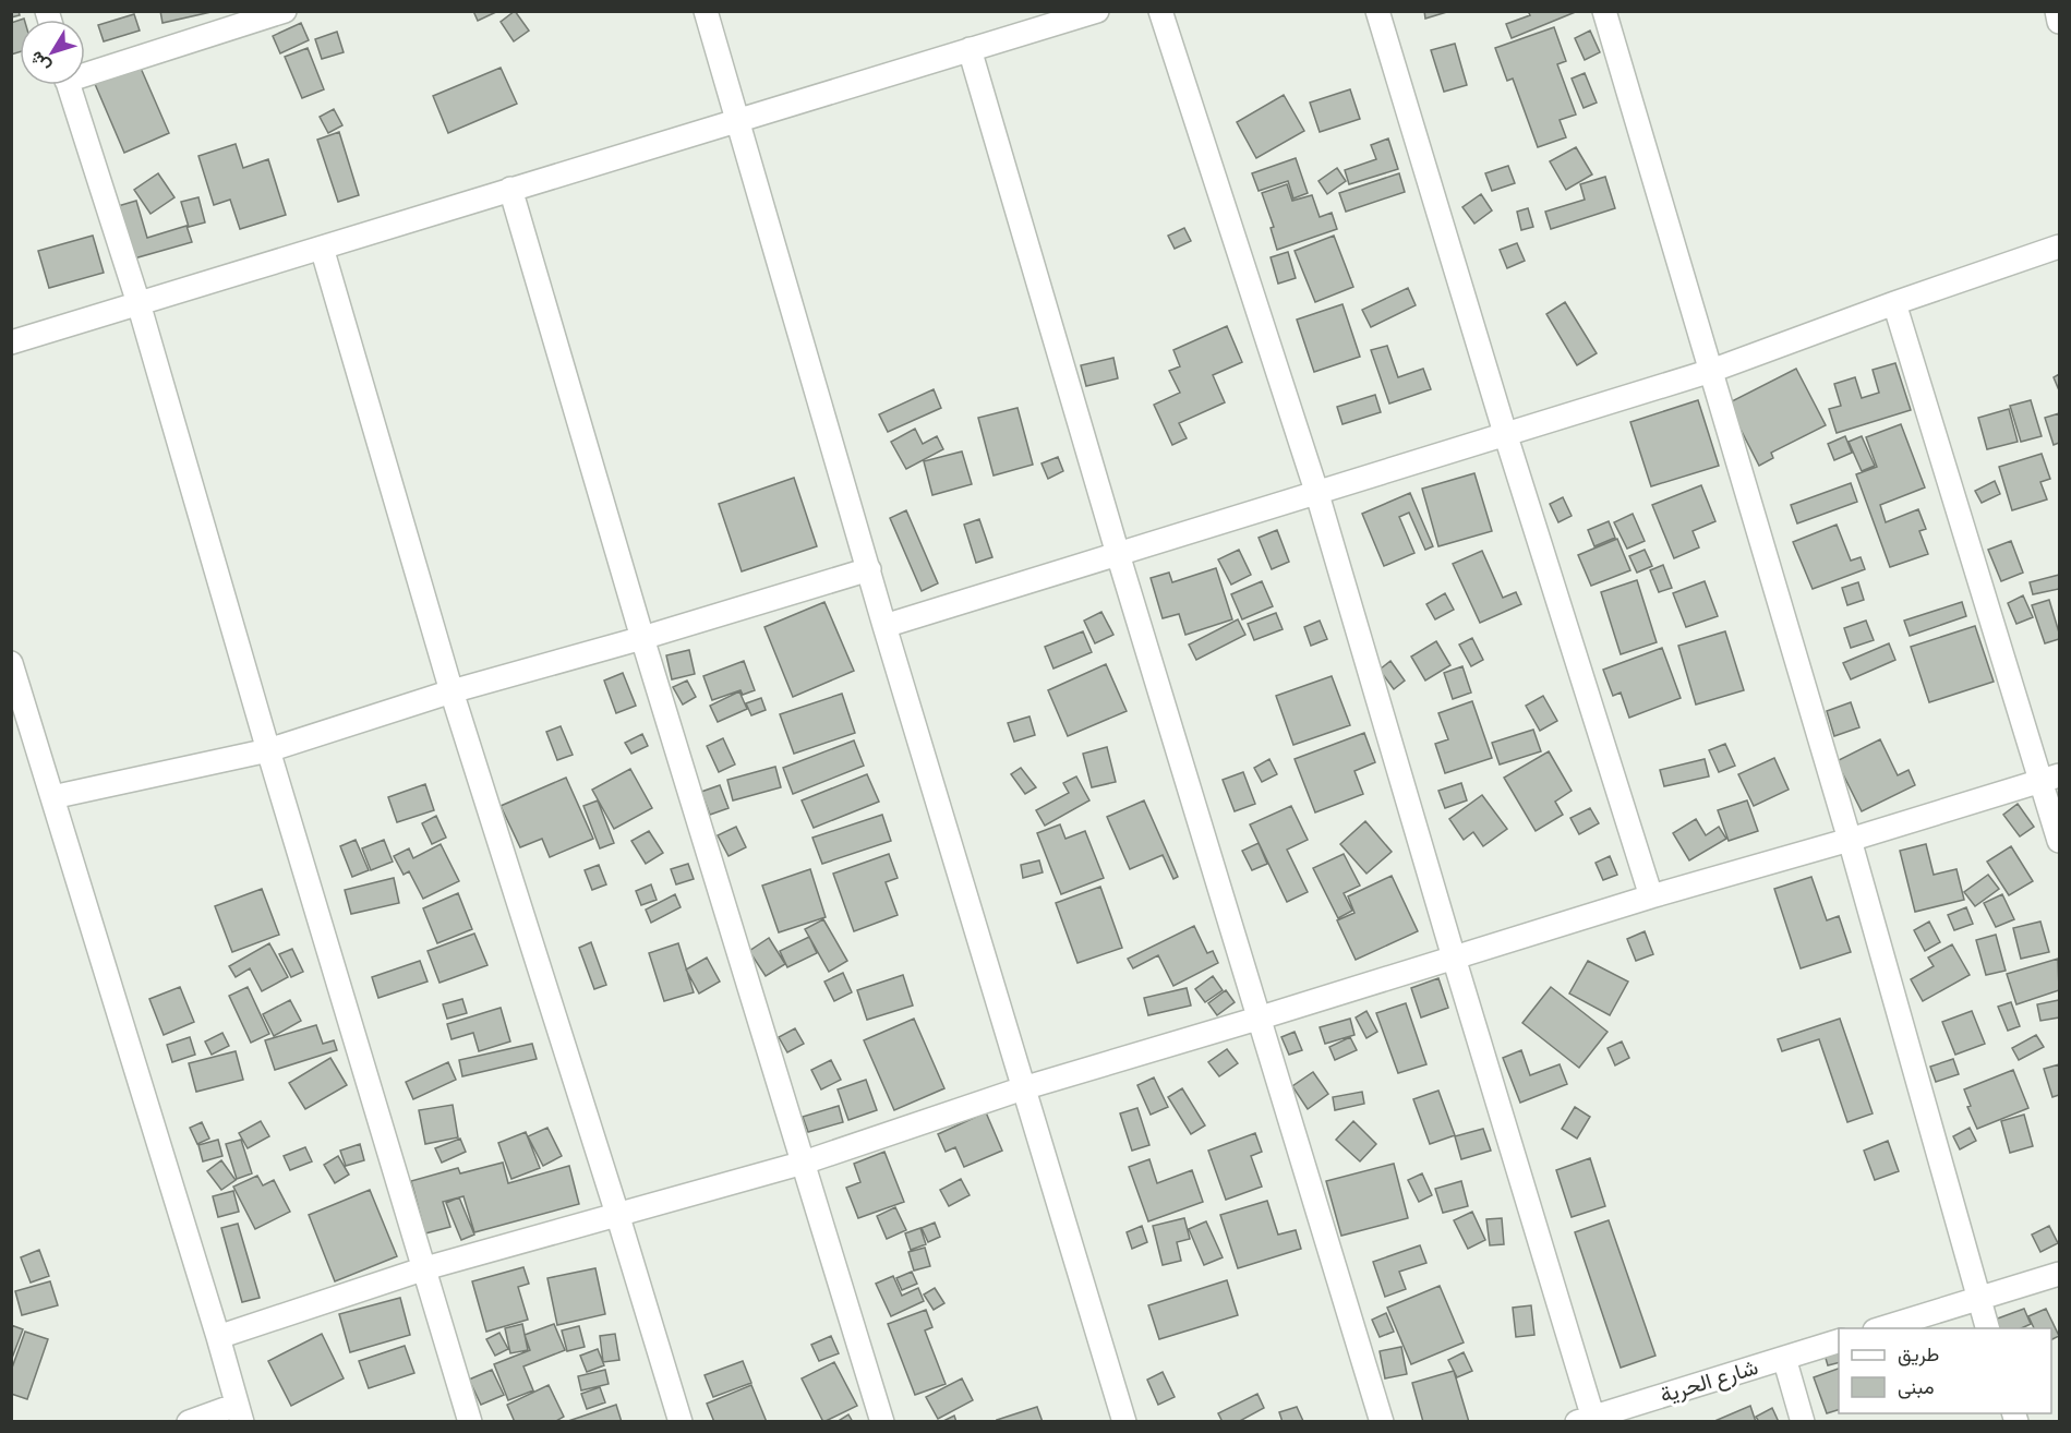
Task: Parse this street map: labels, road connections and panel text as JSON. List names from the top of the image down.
{
  "streets": {
    "street": ["شارع الحرية"]
  },
  "legend": ["طريق", "مبنى"],
  "north": "bottom left"
}
